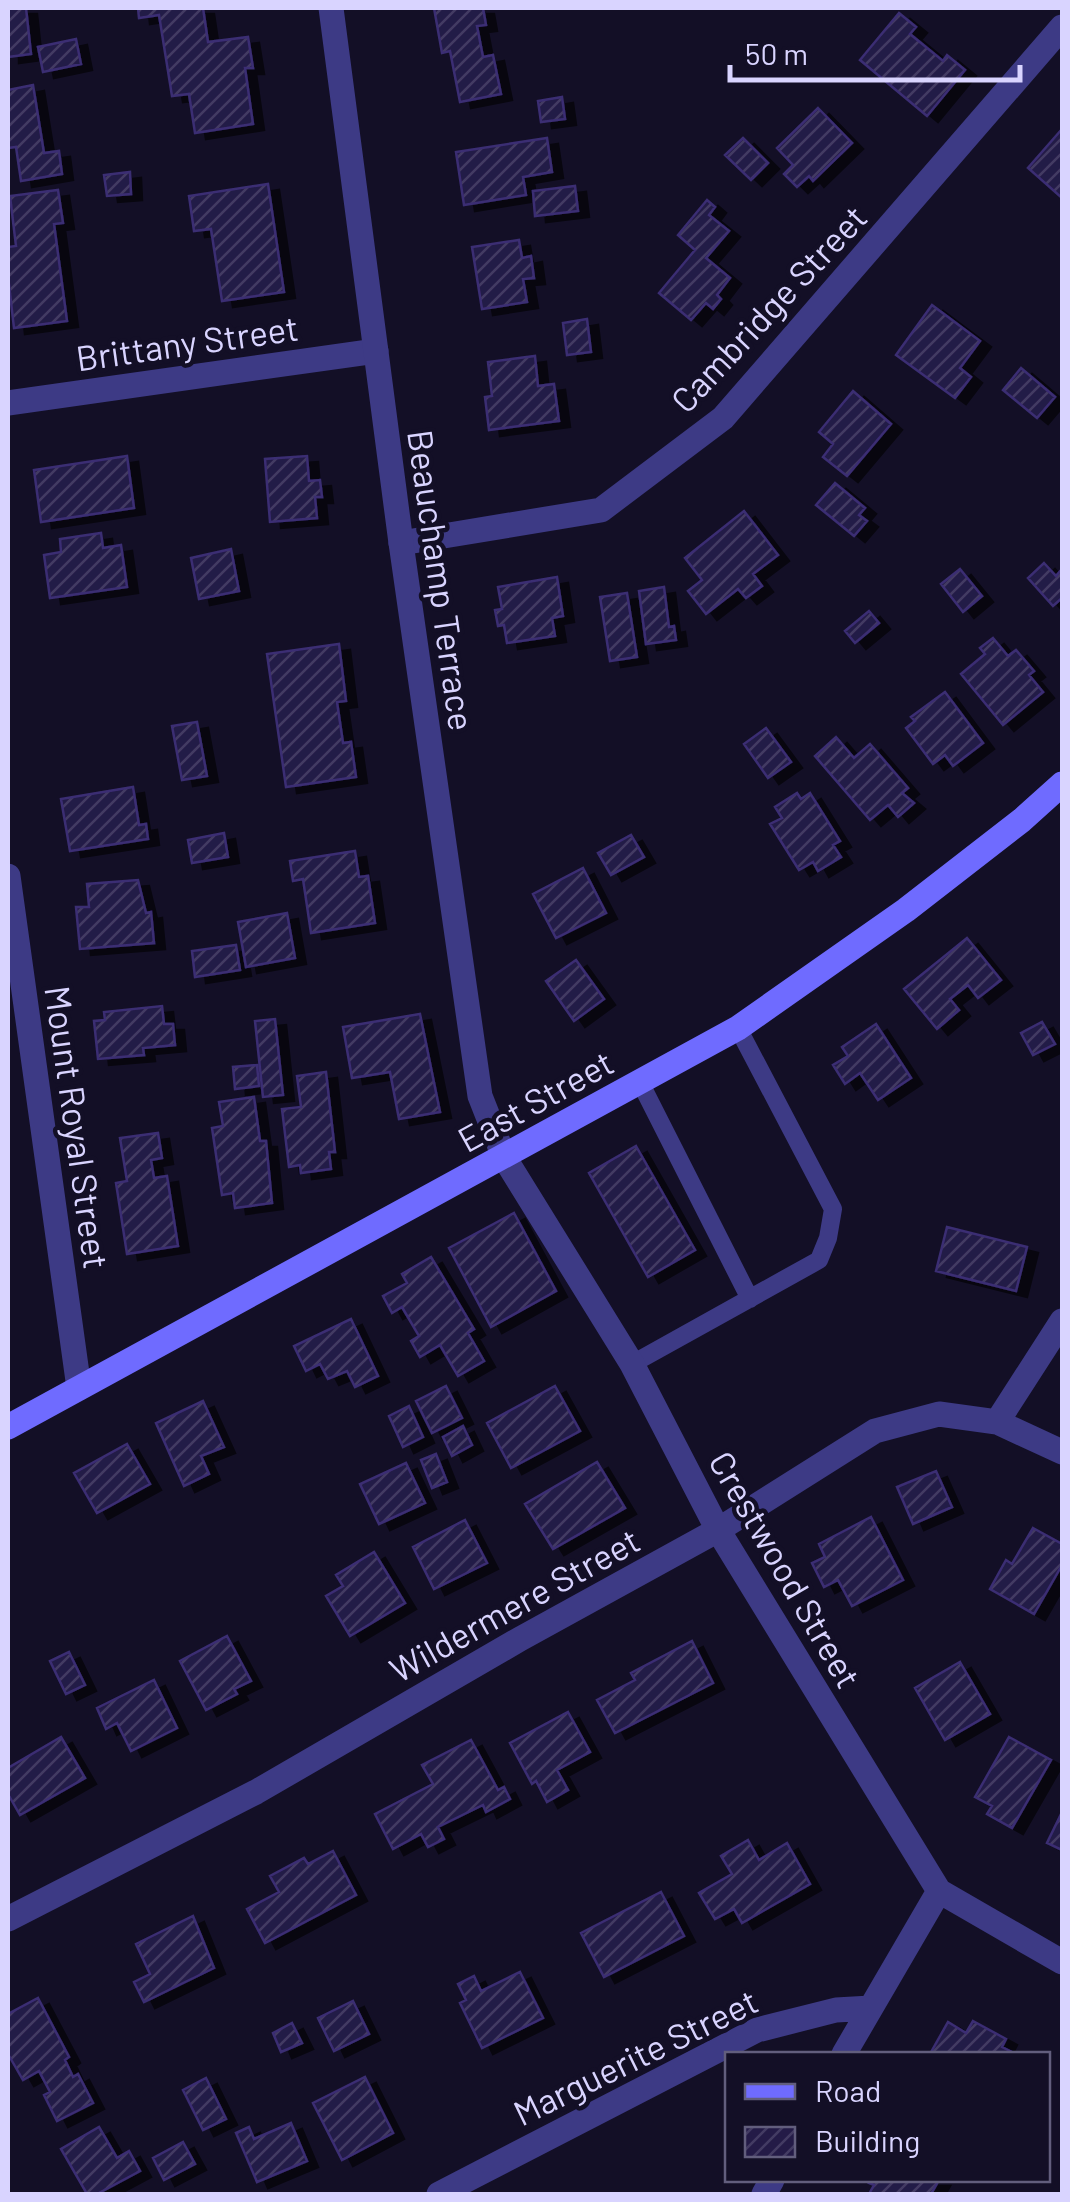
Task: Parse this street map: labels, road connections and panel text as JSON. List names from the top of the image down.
{
  "streets": {
    "main road": ["East Street"],
    "street": [
      "Cambridge Street",
      "Brittany Street",
      "Beauchamp Terrace",
      "Mount Royal Street",
      "Crestwood Street",
      "Wildermere Street",
      "Marguerite Street"
    ]
  },
  "crossings": [
    ["Cambridge Street", "Beauchamp Terrace"],
    ["Brittany Street", "Beauchamp Terrace"],
    ["Beauchamp Terrace", "East Street"],
    ["Beauchamp Terrace", "Crestwood Street"],
    ["East Street", "Mount Royal Street"],
    ["East Street", "Crestwood Street"],
    ["Crestwood Street", "Wildermere Street"]
  ],
  "legend": ["Road", "Building"],
  "scale_bar": "50 m"
}
